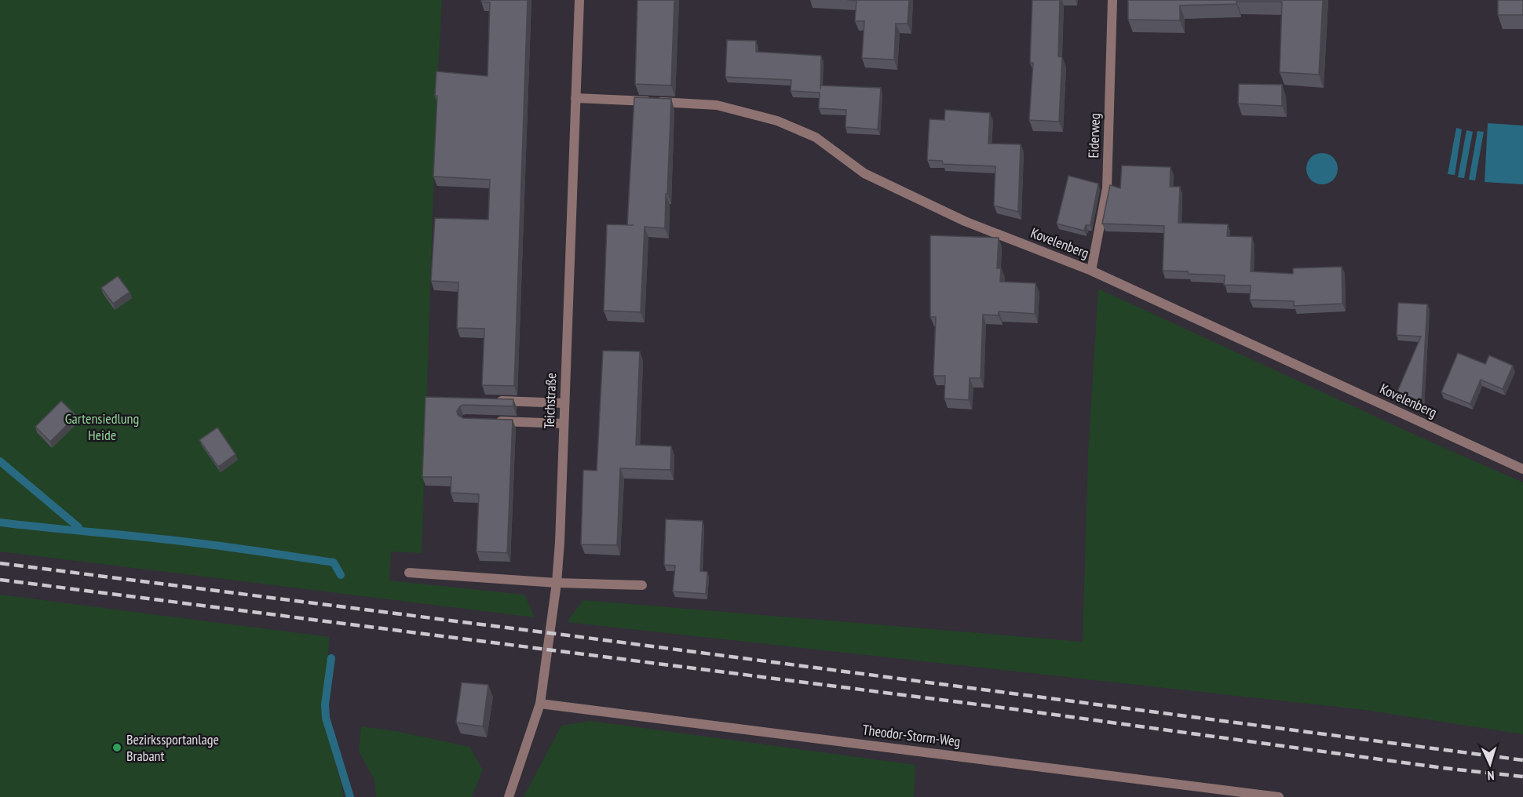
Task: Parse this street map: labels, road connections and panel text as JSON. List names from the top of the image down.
{
  "streets": {
    "street": [
      "Eiderweg",
      "Kovelenberg",
      "Teichstraße",
      "Theodor-Storm-Weg"
    ]
  },
  "crossings": [
    ["Eiderweg", "Kovelenberg"],
    ["Kovelenberg", "Teichstraße"],
    ["Teichstraße", "Theodor-Storm-Weg"]
  ],
  "parks": ["Gartensiedlung Heide"],
  "places": ["Bezirkssportanlage Brabant"],
  "north": "bottom"
}
